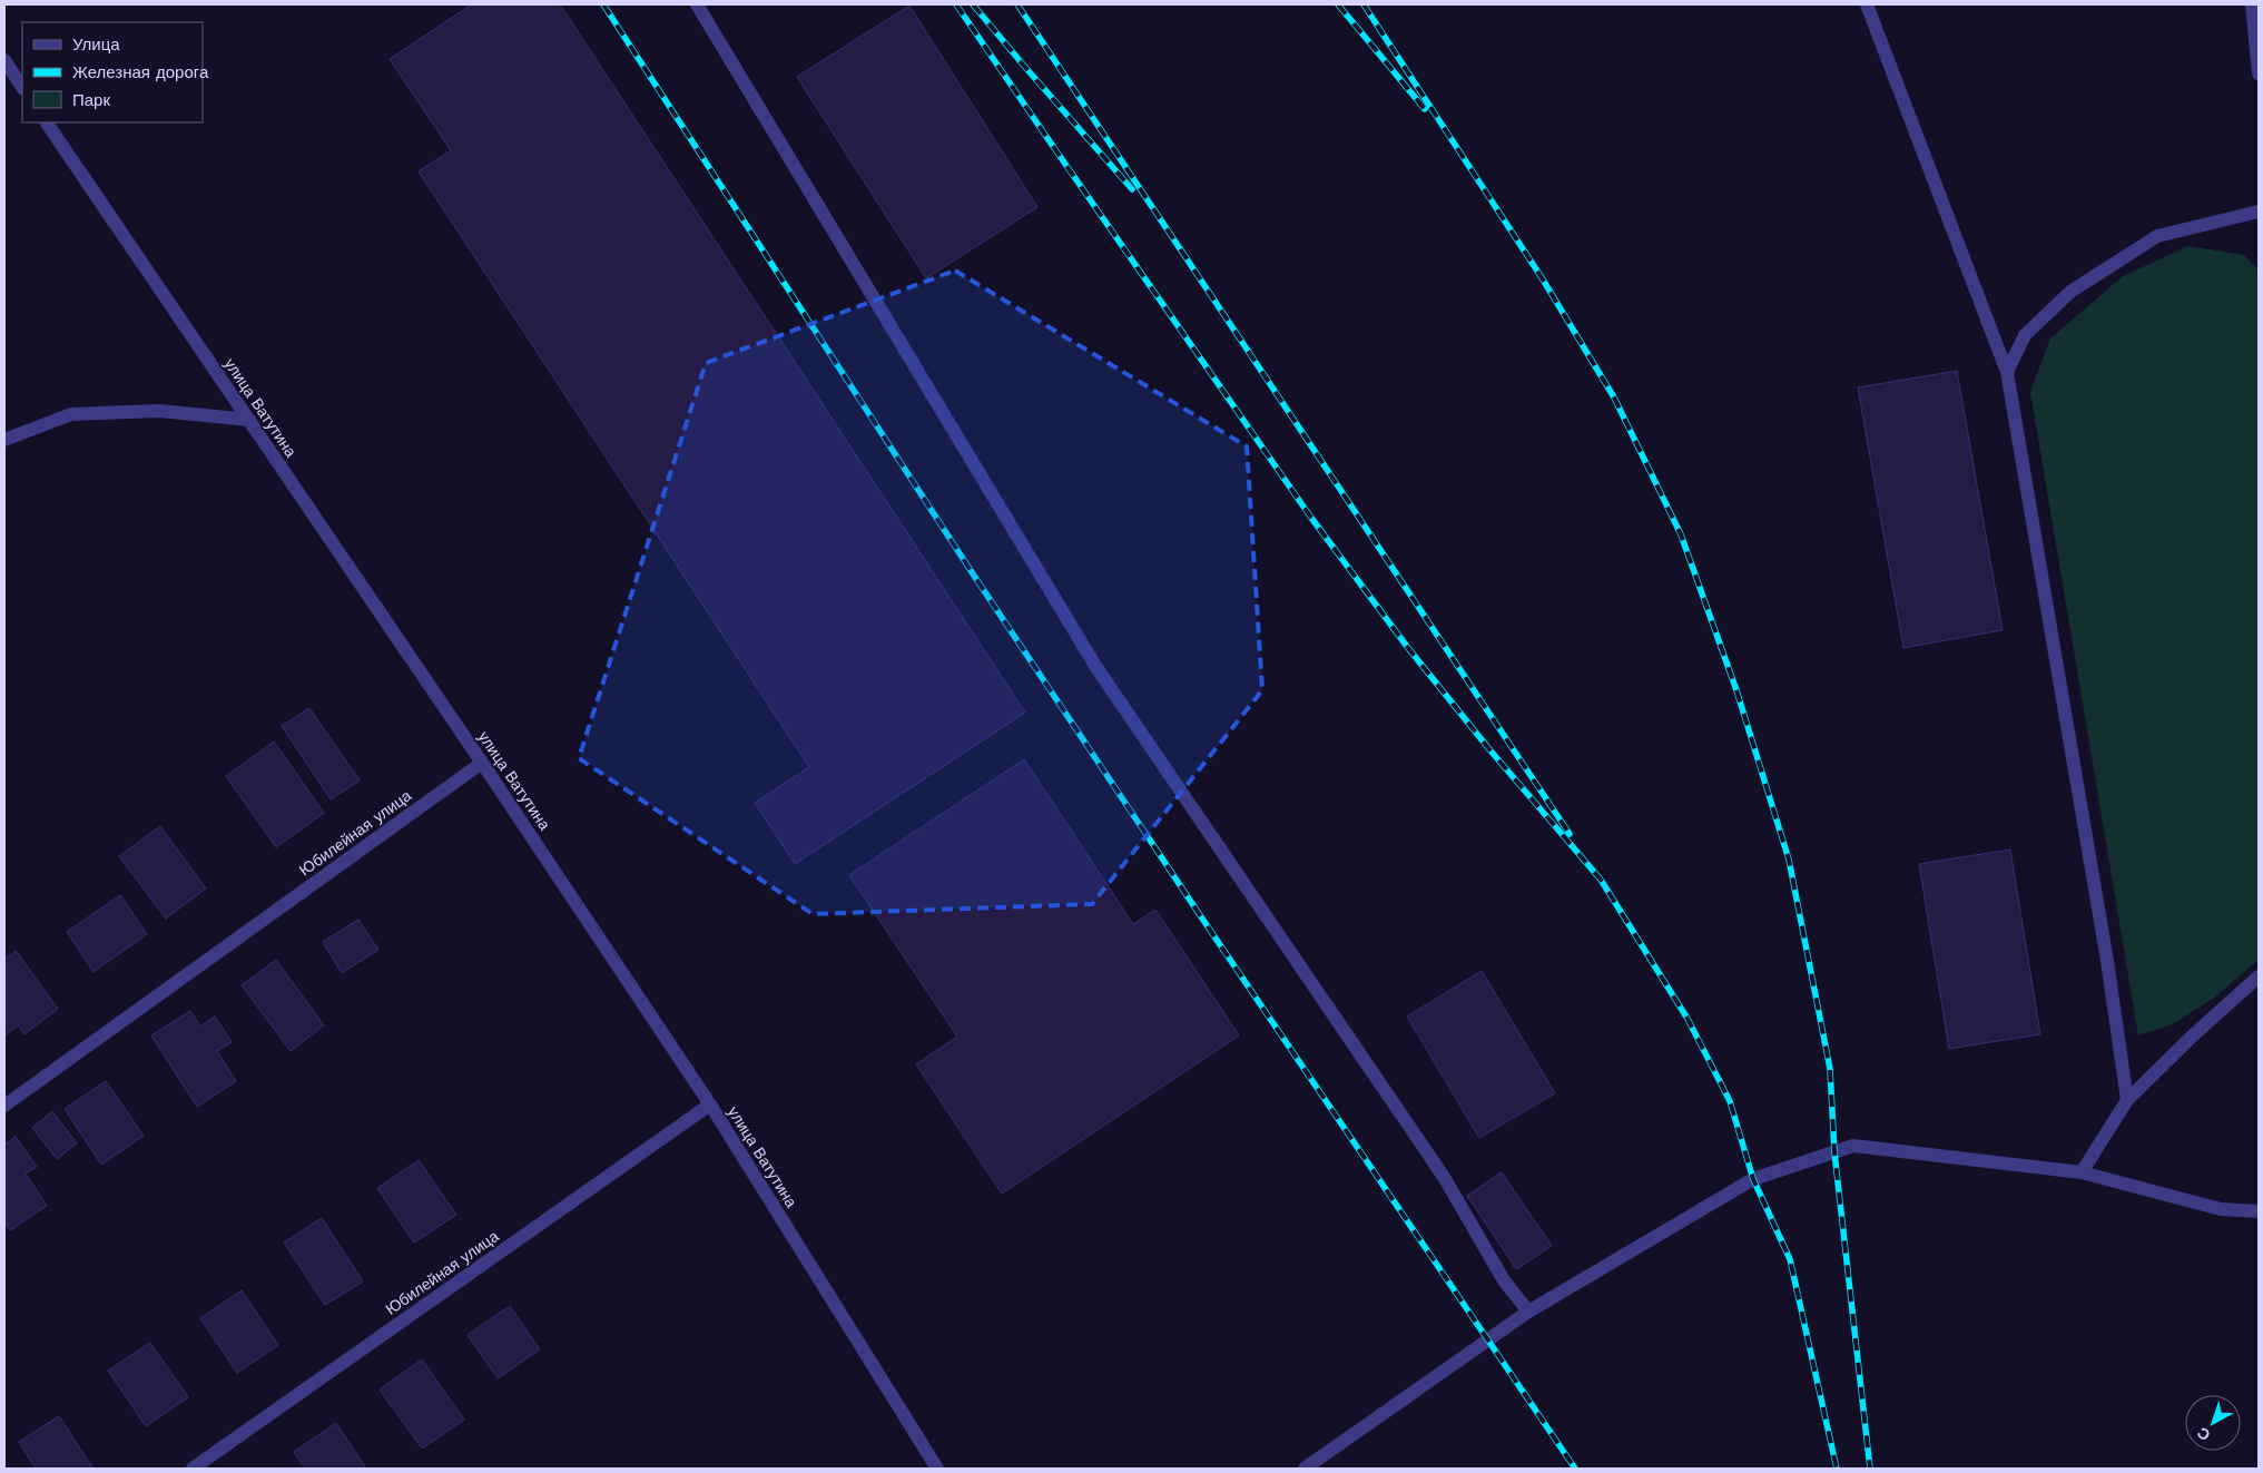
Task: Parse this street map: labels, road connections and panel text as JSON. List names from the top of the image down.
{
  "streets": {
    "street": ["улица Ватутина", "Юбилейная улица"]
  },
  "crossings": [
    ["улица Ватутина", "Юбилейная улица"]
  ],
  "legend": ["Улица", "Железная дорога", "Парк"],
  "north": "bottom left"
}
